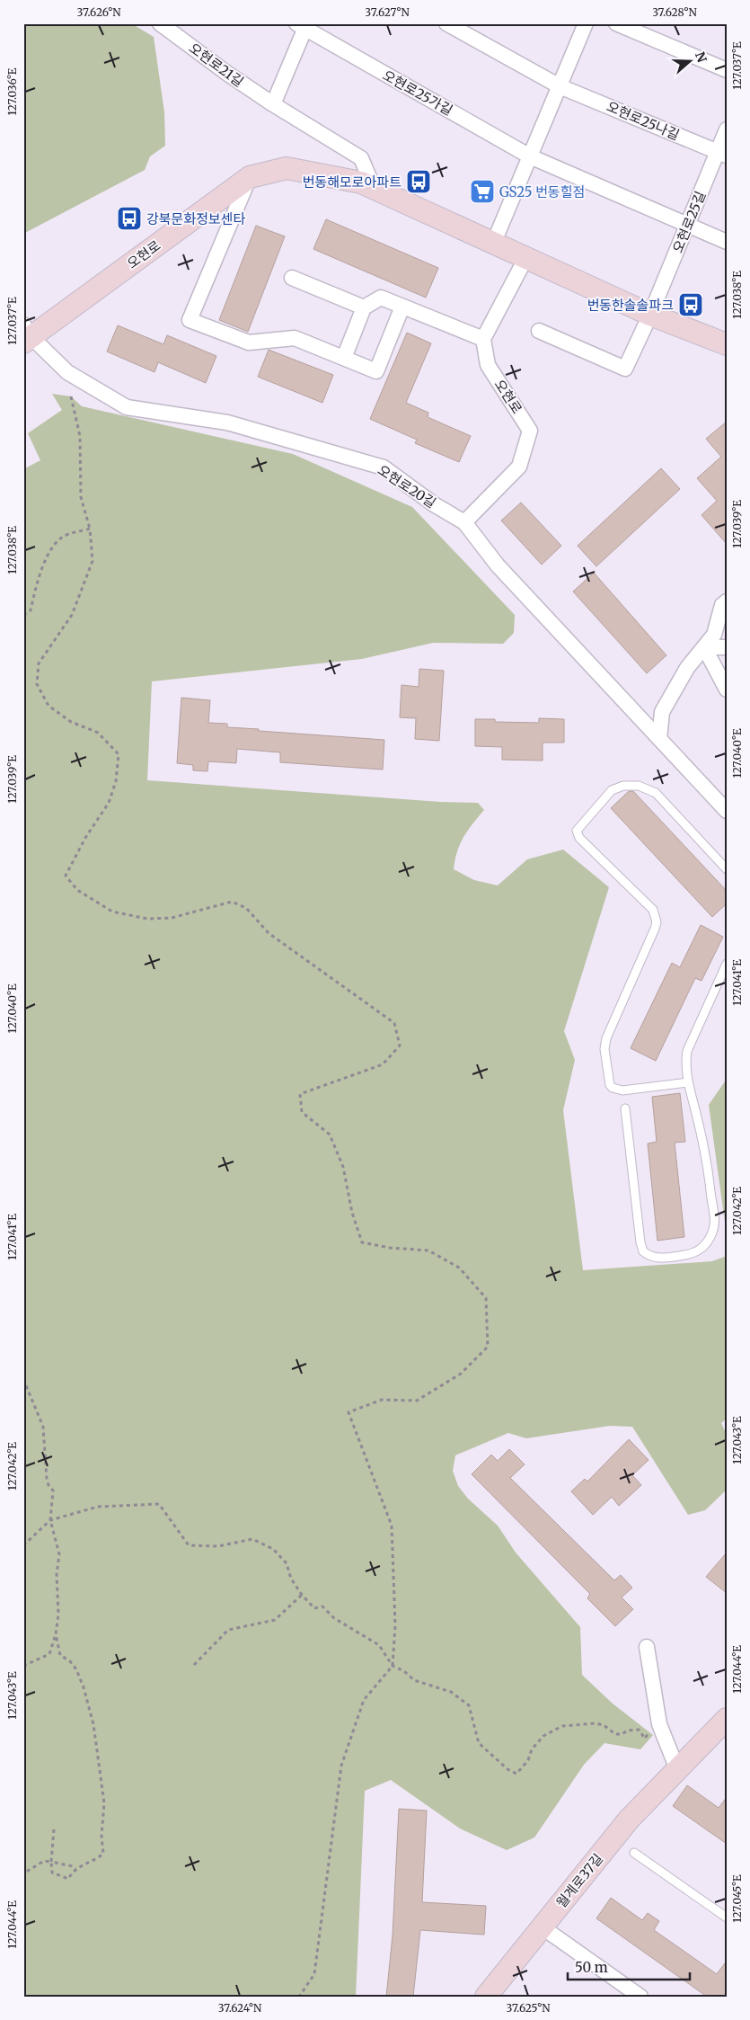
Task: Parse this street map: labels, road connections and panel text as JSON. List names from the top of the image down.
{
  "streets": {
    "street": [
      "오현로21길",
      "오현로25가길",
      "오현로25나길",
      "오현로25길",
      "오현로",
      "오현로20길",
      "월계로37길"
    ]
  },
  "crossings": [
    ["오현로21길", "오현로"],
    ["오현로25가길", "오현로25길"],
    ["오현로25나길", "오현로25길"],
    ["오현로25길", "오현로"],
    ["오현로", "오현로20길"]
  ],
  "places": {
    "bus stop": ["번동해모로아파트", "강북문화정보센타", "번동한솔솔파크"],
    "supermarket": ["GS25 번동힐점"]
  },
  "scale_bar": "50 m",
  "north": "right",
  "coordinates": [
    "37.626°N",
    "37.627°N",
    "37.628°N",
    "127.037°E",
    "127.036°E",
    "127.038°E",
    "127.039°E",
    "127.040°E",
    "127.041°E",
    "127.042°E",
    "127.043°E",
    "127.044°E",
    "127.045°E",
    "37.624°N",
    "37.625°N"
  ]
}
